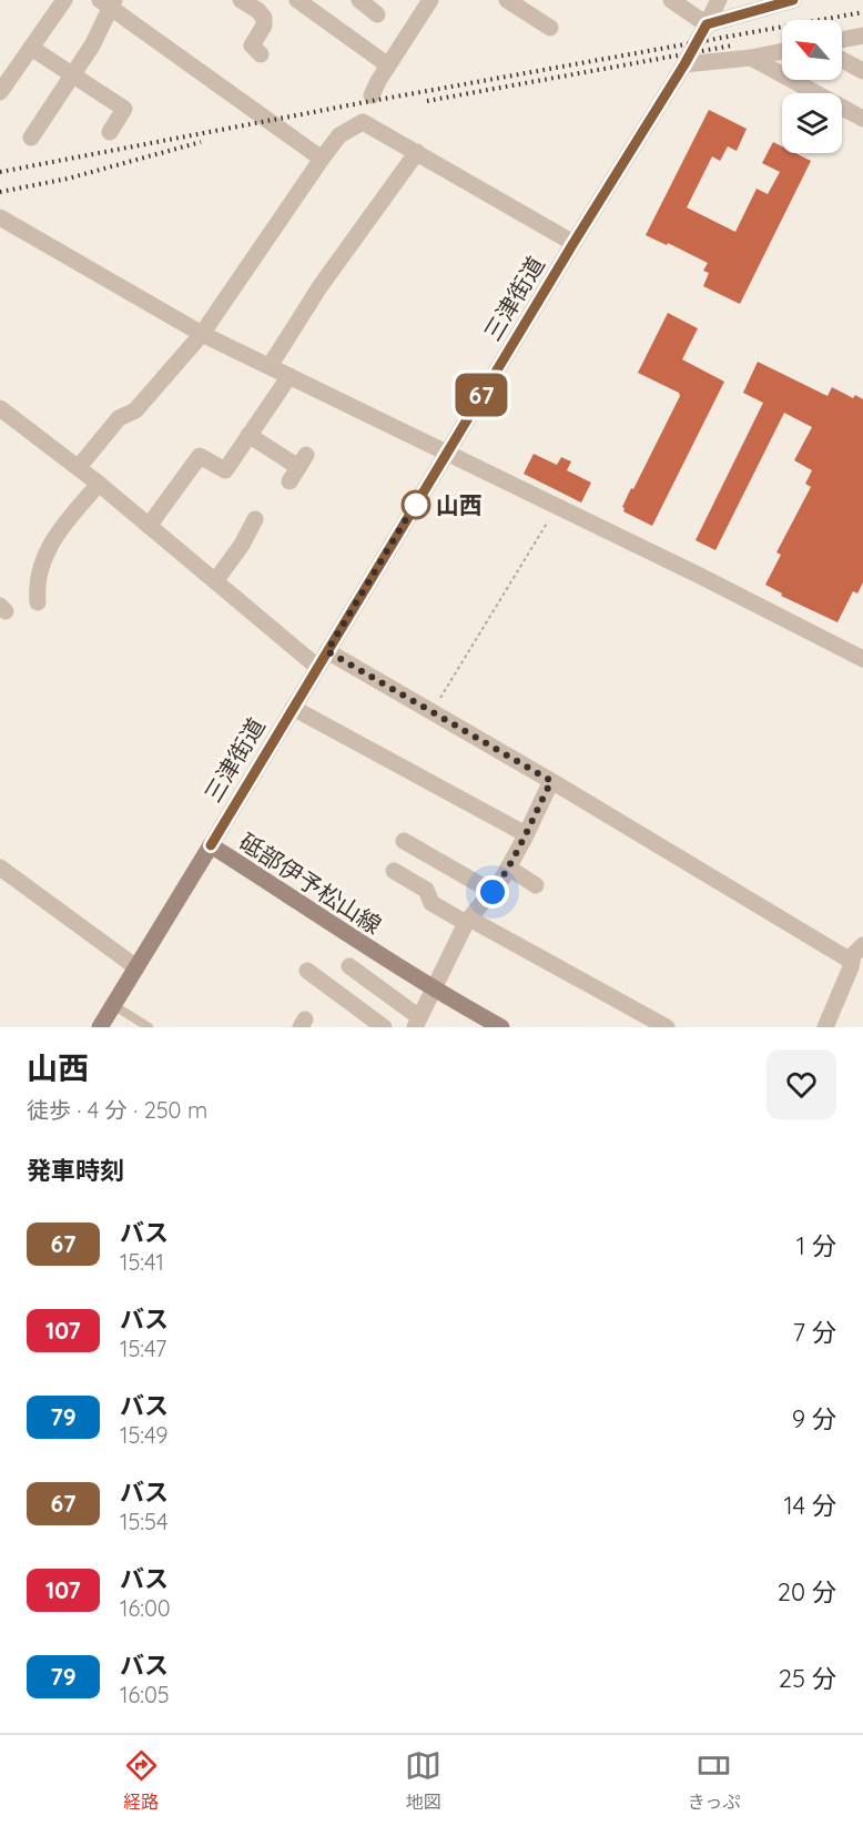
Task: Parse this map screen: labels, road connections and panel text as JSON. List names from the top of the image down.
{
  "streets": {
    "main road": ["砥部伊予松山線"],
    "street": ["三津街道"]
  },
  "crossings": [
    ["三津街道", "砥部伊予松山線"]
  ],
  "places": ["山西"],
  "lines": ["bus line 67"],
  "north": "top left",
  "page": {
    "on_map": "67",
    "heading": [
      ["山西", "徒歩 · 4 分 · 250 m"],
      "発車時刻"
    ],
    "list": [
      {
        "mark": "67",
        "name": "バス",
        "note": "15:41",
        "value": "1 分"
      },
      {
        "mark": "107",
        "name": "バス",
        "note": "15:47",
        "value": "7 分"
      },
      {
        "mark": "79",
        "name": "バス",
        "note": "15:49",
        "value": "9 分"
      },
      {
        "mark": "67",
        "name": "バス",
        "note": "15:54",
        "value": "14 分"
      },
      {
        "mark": "107",
        "name": "バス",
        "note": "16:00",
        "value": "20 分"
      },
      {
        "mark": "79",
        "name": "バス",
        "note": "16:05",
        "value": "25 分"
      }
    ],
    "tabs": ["経路", "地図", "きっぷ"]
  }
}
